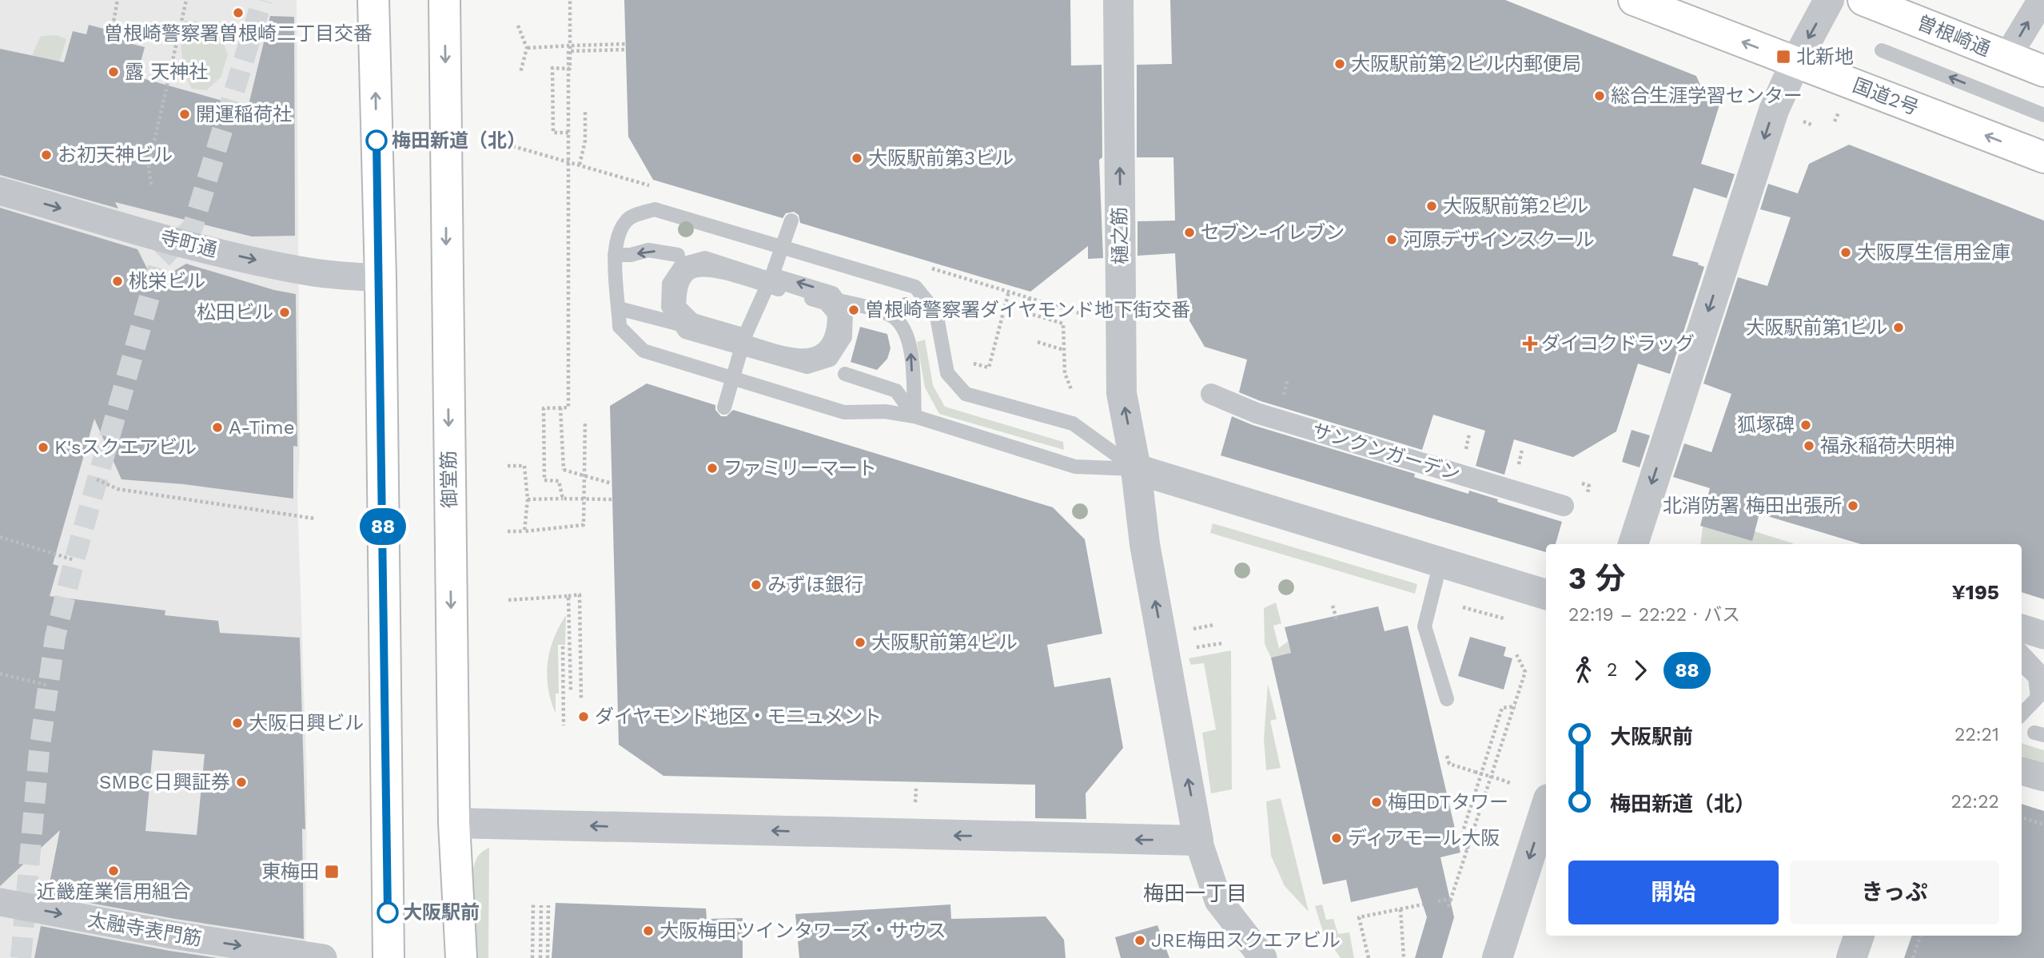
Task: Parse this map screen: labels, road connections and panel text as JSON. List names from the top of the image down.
{
  "streets": {
    "highway": ["曽根崎通", "国道2号", "御堂筋"],
    "street": [
      "樋之筋",
      "寺町通",
      "サンクンガーデン",
      "太融寺表門筋"
    ]
  },
  "one_way": [
    "国道2号",
    "樋之筋",
    "寺町通",
    "太融寺表門筋"
  ],
  "districts": ["梅田一丁目"],
  "places": {
    "other": [
      "曽根崎警察署曽根崎二丁目交番",
      "大阪駅前第２ビル内郵便局",
      "露 天神社",
      "総合生涯学習センター",
      "開運稲荷社",
      "梅田新道（北）",
      "お初天神ビル",
      "大阪駅前第3ビル",
      "大阪駅前第2ビル",
      "セブン-イレブン",
      "河原デザインスクール",
      "大阪厚生信用金庫",
      "桃栄ビル",
      "曽根崎警察署ダイヤモンド地下街交番",
      "松田ビル",
      "大阪駅前第1ビル",
      "狐塚碑",
      "A-Time",
      "福永稲荷大明神",
      "K'sスクエアビル",
      "ファミリーマート",
      "北消防署 梅田出張所",
      "みずほ銀行",
      "大阪駅前第4ビル",
      "ダイヤモンド地区・モニュメント",
      "大阪日興ビル",
      "SMBC日興証券",
      "梅田DTタワー",
      "ディアモール大阪",
      "近畿産業信用組合",
      "大阪駅前",
      "大阪梅田ツインタワーズ・サウス",
      "JRE梅田スクエアビル"
    ],
    "transit": ["北新地", "東梅田"],
    "health": ["ダイコクドラッグ"]
  },
  "lines": ["bus line 88"],
  "page": {
    "on_map": "88",
    "heading": ["3 分", "22:19 – 22:22 · バス", "¥195"],
    "legs": ["2", "88"],
    "list": [
      {
        "name": "大阪駅前",
        "value": "22:21"
      },
      {
        "name": "梅田新道（北）",
        "value": "22:22"
      }
    ],
    "buttons": ["開始", "きっぷ"]
  }
}
